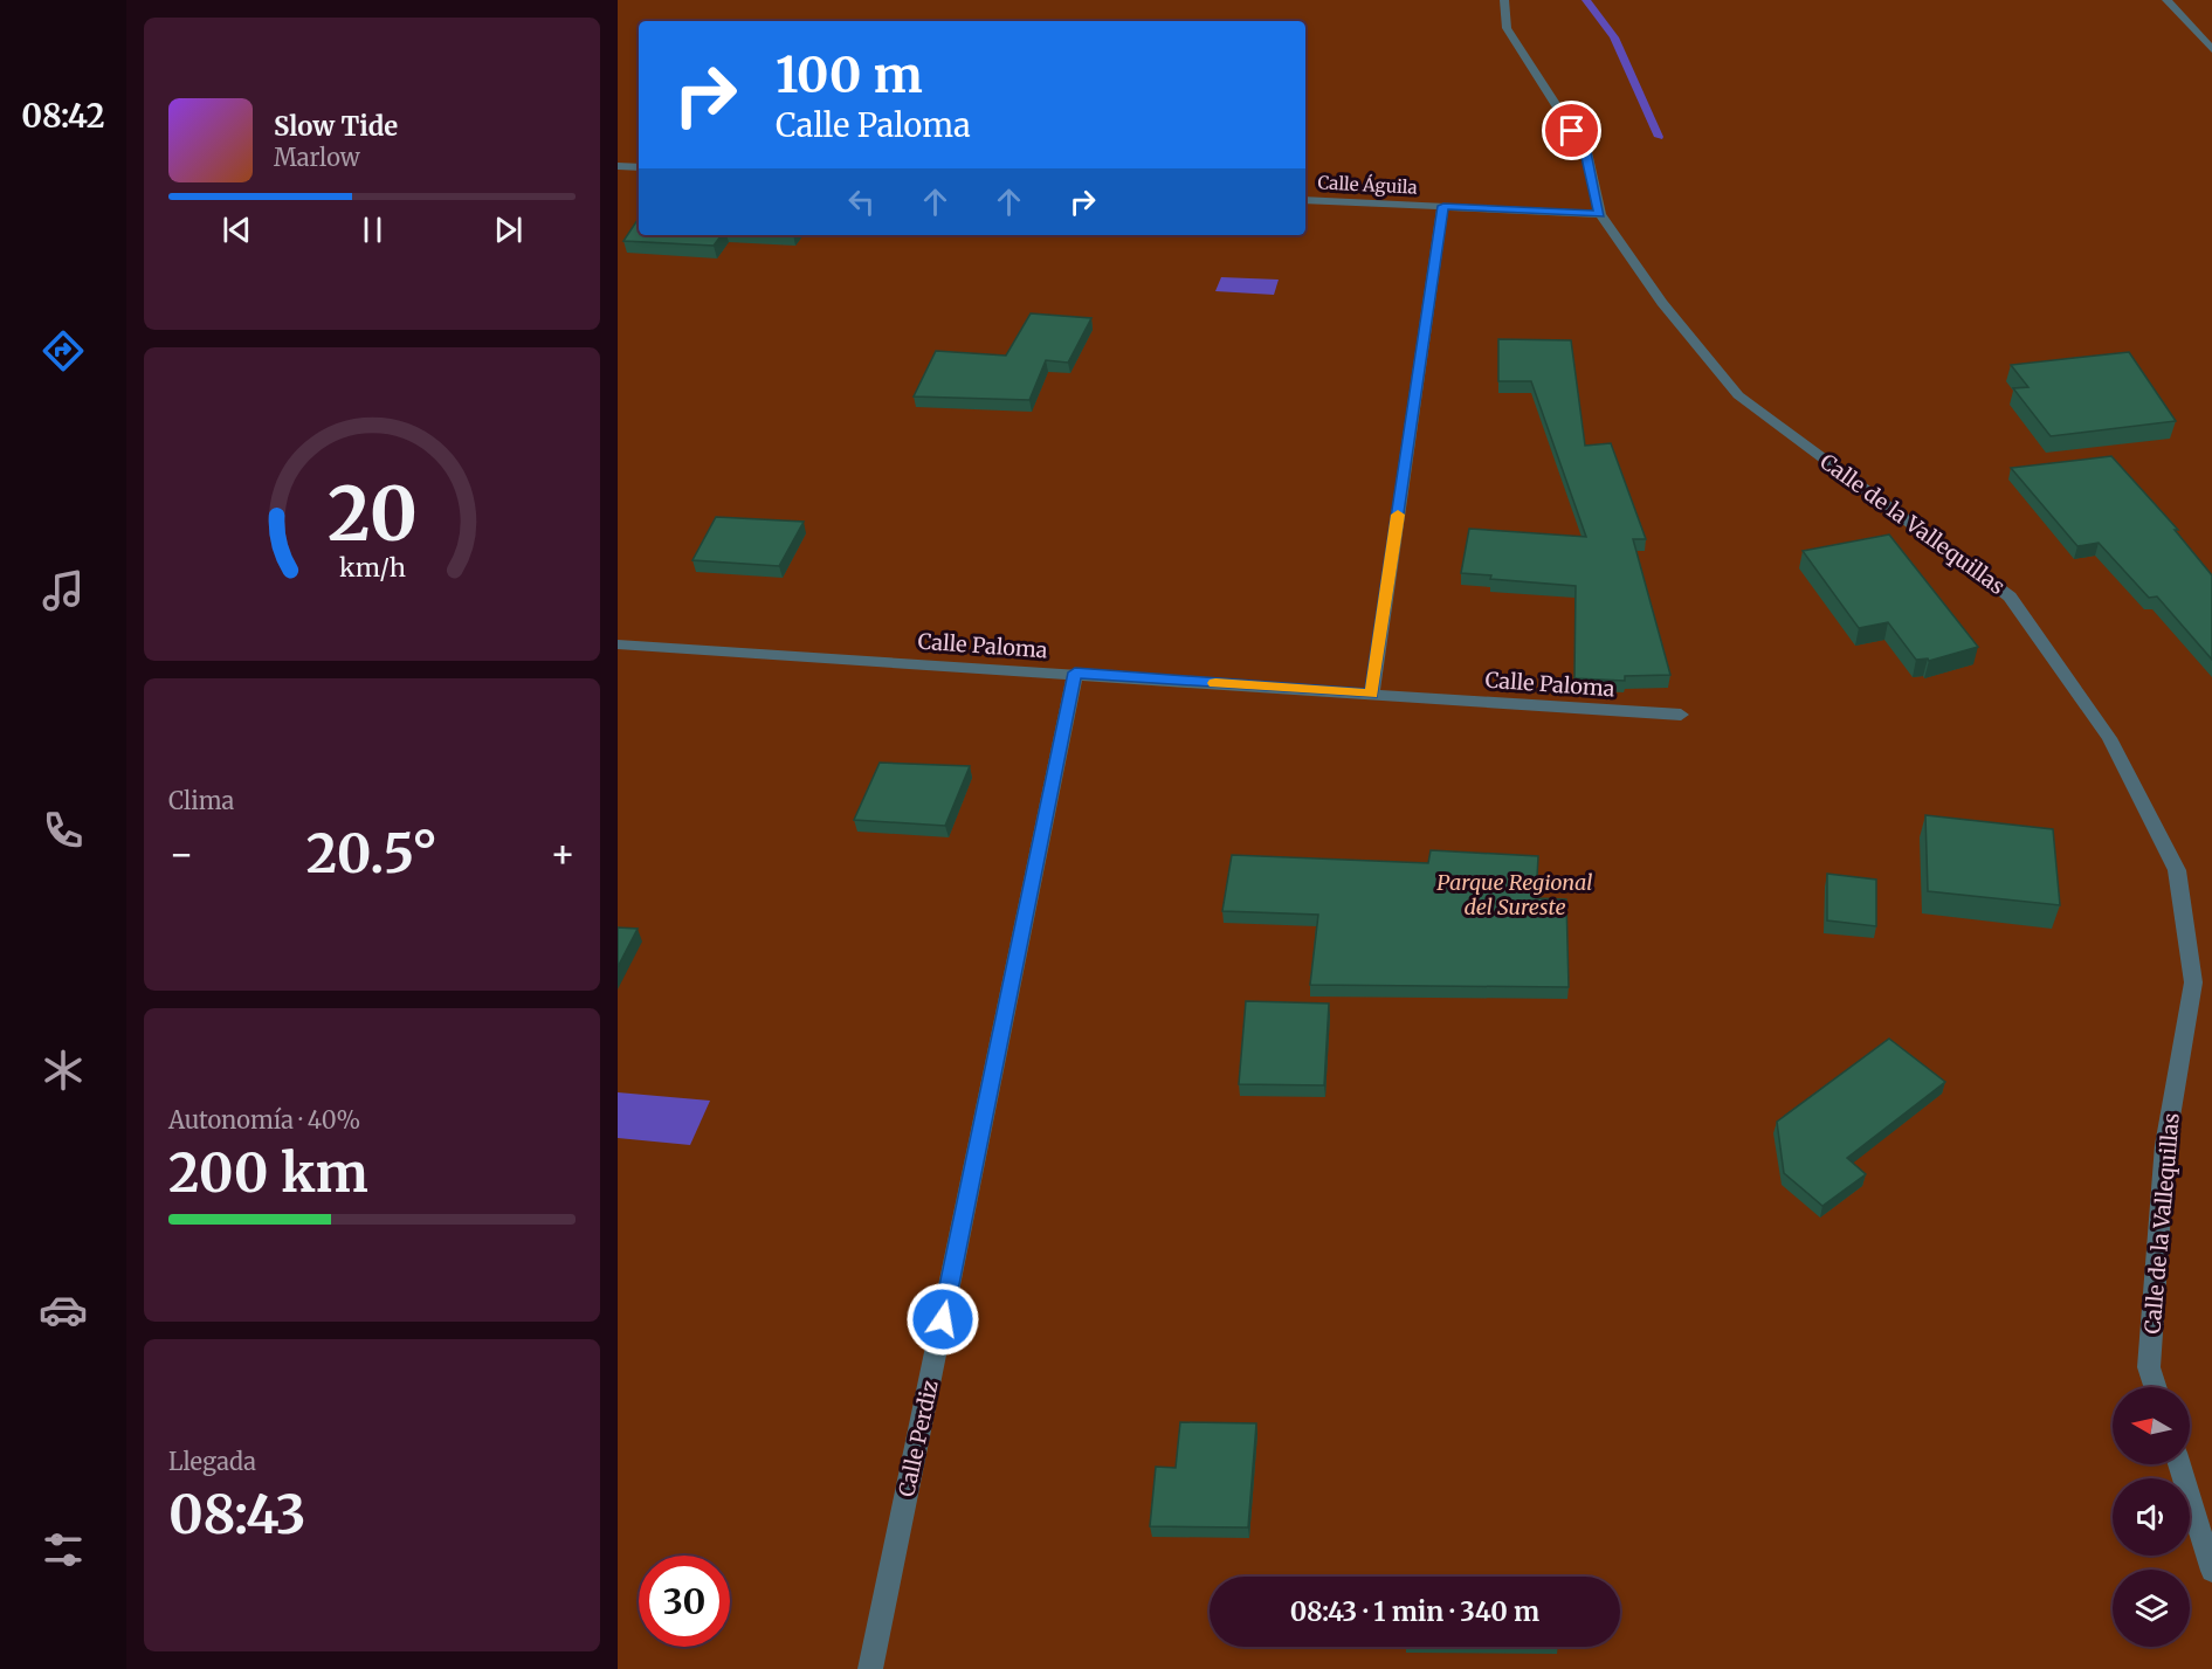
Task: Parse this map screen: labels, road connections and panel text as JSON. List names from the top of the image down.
{
  "streets": {
    "street": [
      "Calle Águila",
      "Calle de la Vallequillas",
      "Calle Paloma",
      "Calle Perdiz"
    ]
  },
  "crossings": [
    ["Calle Águila", "Calle de la Vallequillas"],
    ["Calle Paloma", "Calle Perdiz"]
  ],
  "parks": ["Parque Regional del Sureste"],
  "north": "left",
  "page": {
    "tabs": "08:42",
    "turn": ["100 m", "Calle Paloma"],
    "song": ["Slow Tide", "Marlow"],
    "tile": [
      "Clima",
      ["Autonomía · 40%", "200 km"],
      ["Llegada", "08:43"]
    ],
    "heat": ["−", "20.5°", "+"],
    "limit": "30",
    "trip": "08:43 · 1 min · 340 m",
    "gauge": ["20", "km/h"]
  }
}
